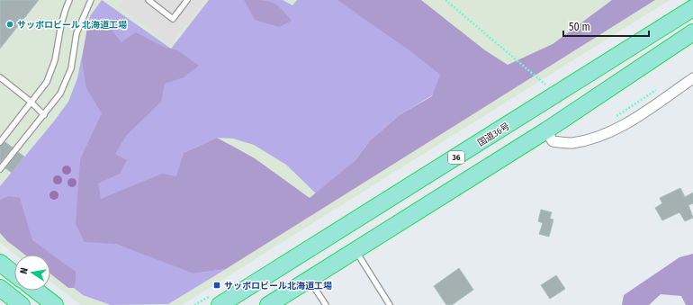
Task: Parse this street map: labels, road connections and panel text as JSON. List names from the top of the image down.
{
  "streets": {
    "highway": ["国道36号", "36"]
  },
  "places": {
    "other": ["サッポロビール 北海道工場"],
    "transit": ["サッポロビール北海道工場"]
  },
  "scale_bar": "50 m",
  "north": "left"
}
